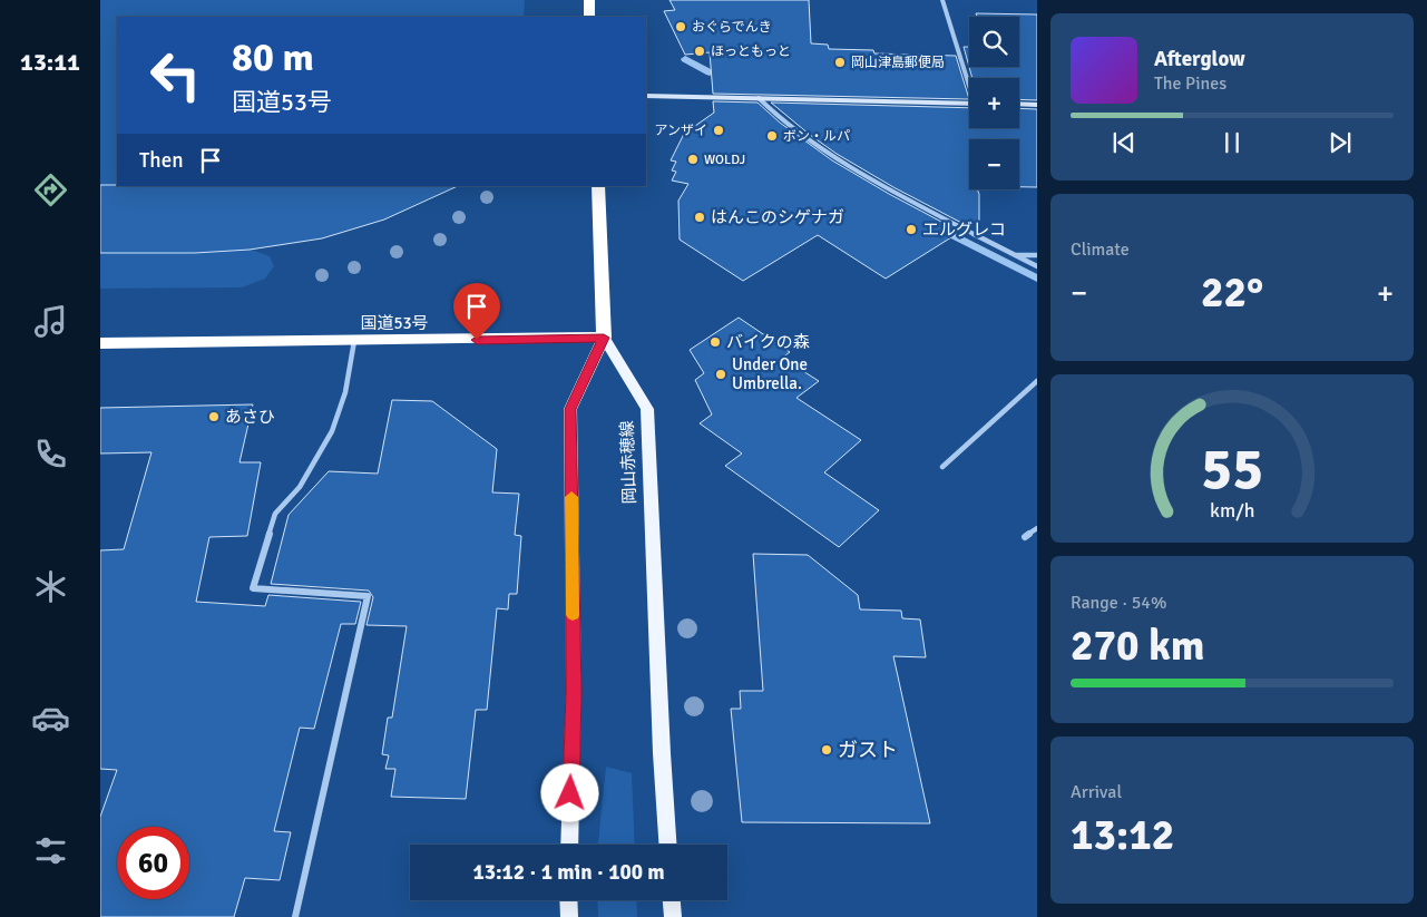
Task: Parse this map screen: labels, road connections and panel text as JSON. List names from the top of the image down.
{
  "streets": {
    "highway": ["国道53号"],
    "main road": ["岡山赤穂線"]
  },
  "crossings": [
    ["国道53号", "岡山赤穂線"]
  ],
  "places": [
    "おぐらでんき",
    "ほっともっと",
    "岡山津島郵便局",
    "アンザイ",
    "ボン・ルパ",
    "WOLDJ",
    "はんこのシゲナガ",
    "エルグレコ",
    "バイクの森",
    "Under One Umbrella.",
    "あさひ",
    "ガスト"
  ],
  "page": {
    "tabs": "13:11",
    "map_buttons": ["+", "−"],
    "turn": ["80 m", "国道53号"],
    "song": ["Afterglow", "The Pines"],
    "then": "Then",
    "tile": [
      "Climate",
      ["Range · 54%", "270 km"],
      ["Arrival", "13:12"]
    ],
    "heat": ["−", "22°", "+"],
    "limit": "60",
    "trip": "13:12 · 1 min · 100 m",
    "gauge": ["55", "km/h"]
  }
}
